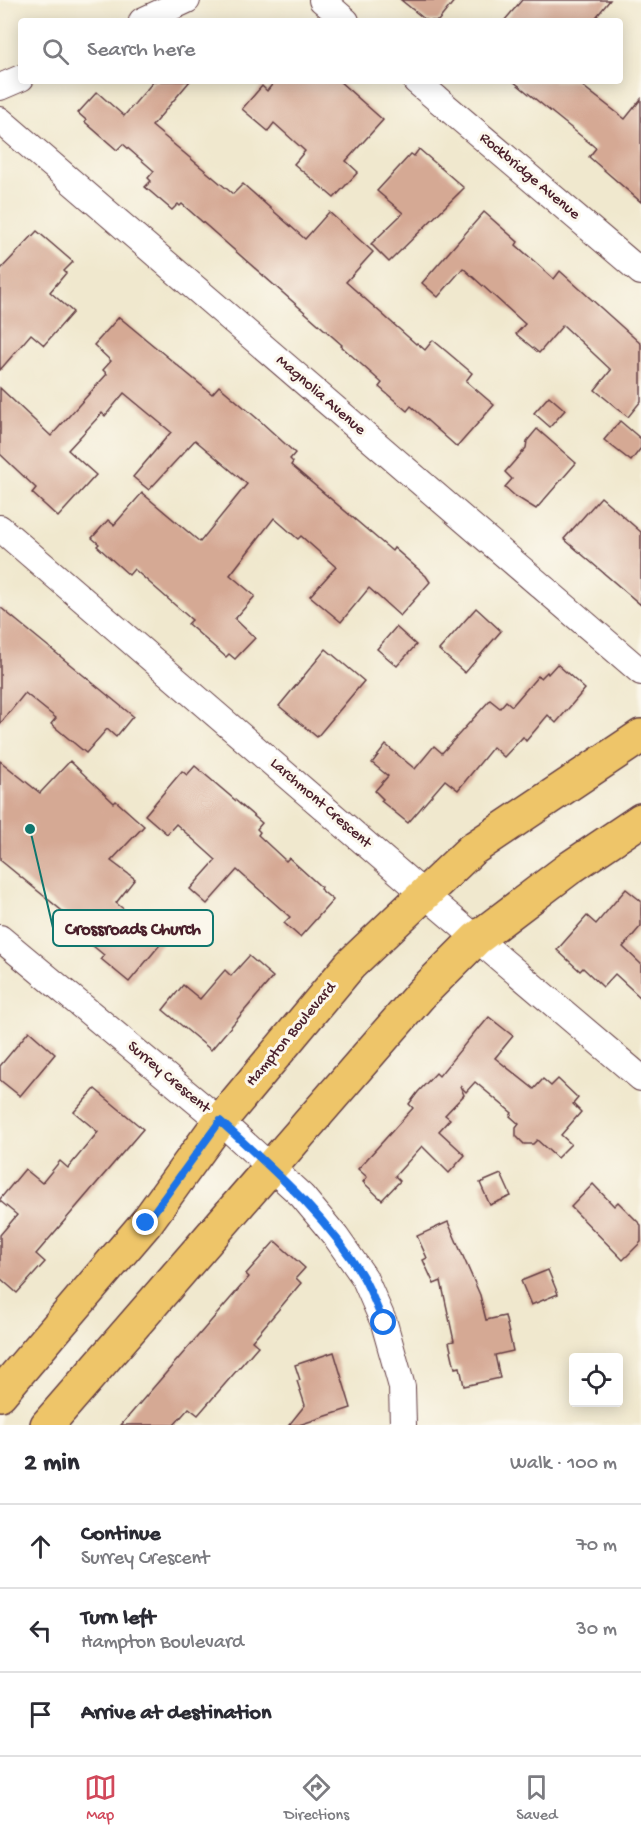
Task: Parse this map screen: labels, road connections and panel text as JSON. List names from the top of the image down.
{
  "streets": {
    "main road": ["Hampton Boulevard"],
    "street": [
      "Rockbridge Avenue",
      "Magnolia Avenue",
      "Larchmont Crescent",
      "Surrey Crescent"
    ]
  },
  "crossings": [
    ["Larchmont Crescent", "Hampton Boulevard"],
    ["Hampton Boulevard", "Surrey Crescent"]
  ],
  "places": ["Crossroads Church"],
  "page": {
    "search": "Search here",
    "heading": ["2 min", "Walk · 100 m"],
    "list": [
      ["Continue", "Surrey Crescent", "70 m"],
      ["Turn left", "Hampton Boulevard", "30 m"],
      "Arrive at destination"
    ],
    "nav": ["Map", "Directions", "Saved"]
  }
}
